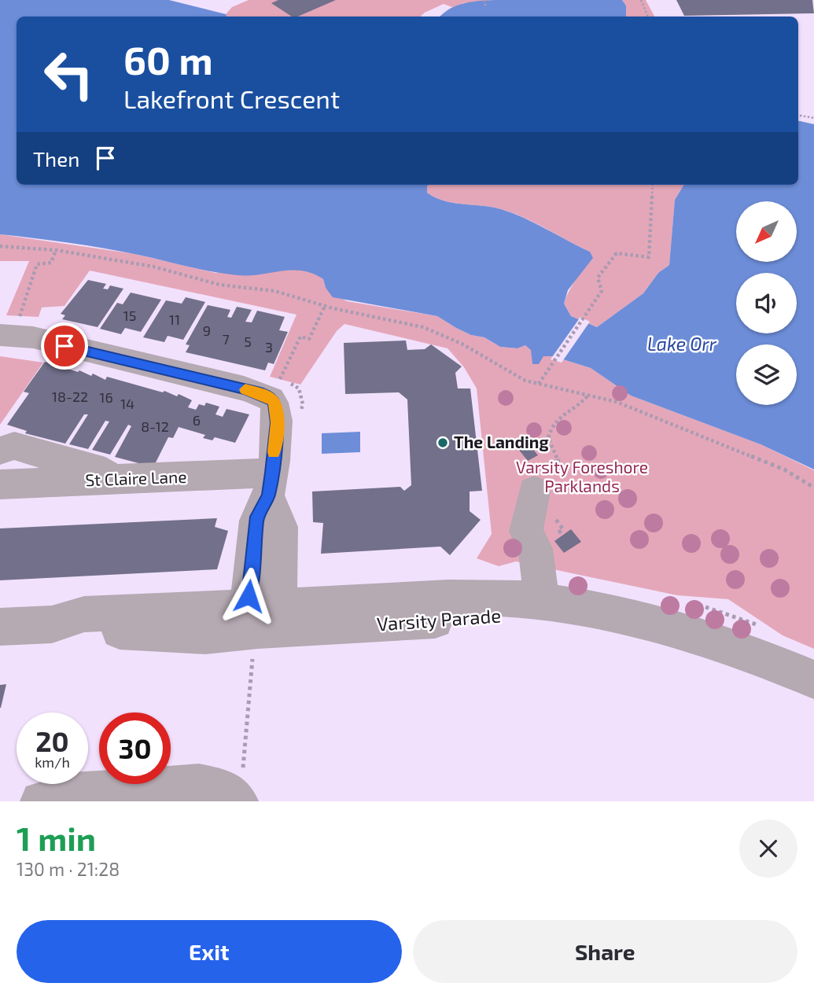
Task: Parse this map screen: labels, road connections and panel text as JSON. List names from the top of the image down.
{
  "streets": {
    "street": ["St Claire Lane", "Varsity Parade"]
  },
  "water": ["Lake Orr"],
  "parks": ["Varsity Foreshore Parklands"],
  "places": ["The Landing"],
  "house_numbers": [
    "15",
    "11",
    "9",
    "7",
    "5",
    "3",
    "18-22",
    "16",
    "14",
    "6",
    "8-12"
  ],
  "north": "bottom left",
  "page": {
    "turn": ["60 m", "Lakefront Crescent"],
    "then": "Then",
    "speed": "20 km/h",
    "limit": "30",
    "heading": ["1 min", "130 m · 21:28"],
    "buttons": ["Exit", "Share"]
  }
}
